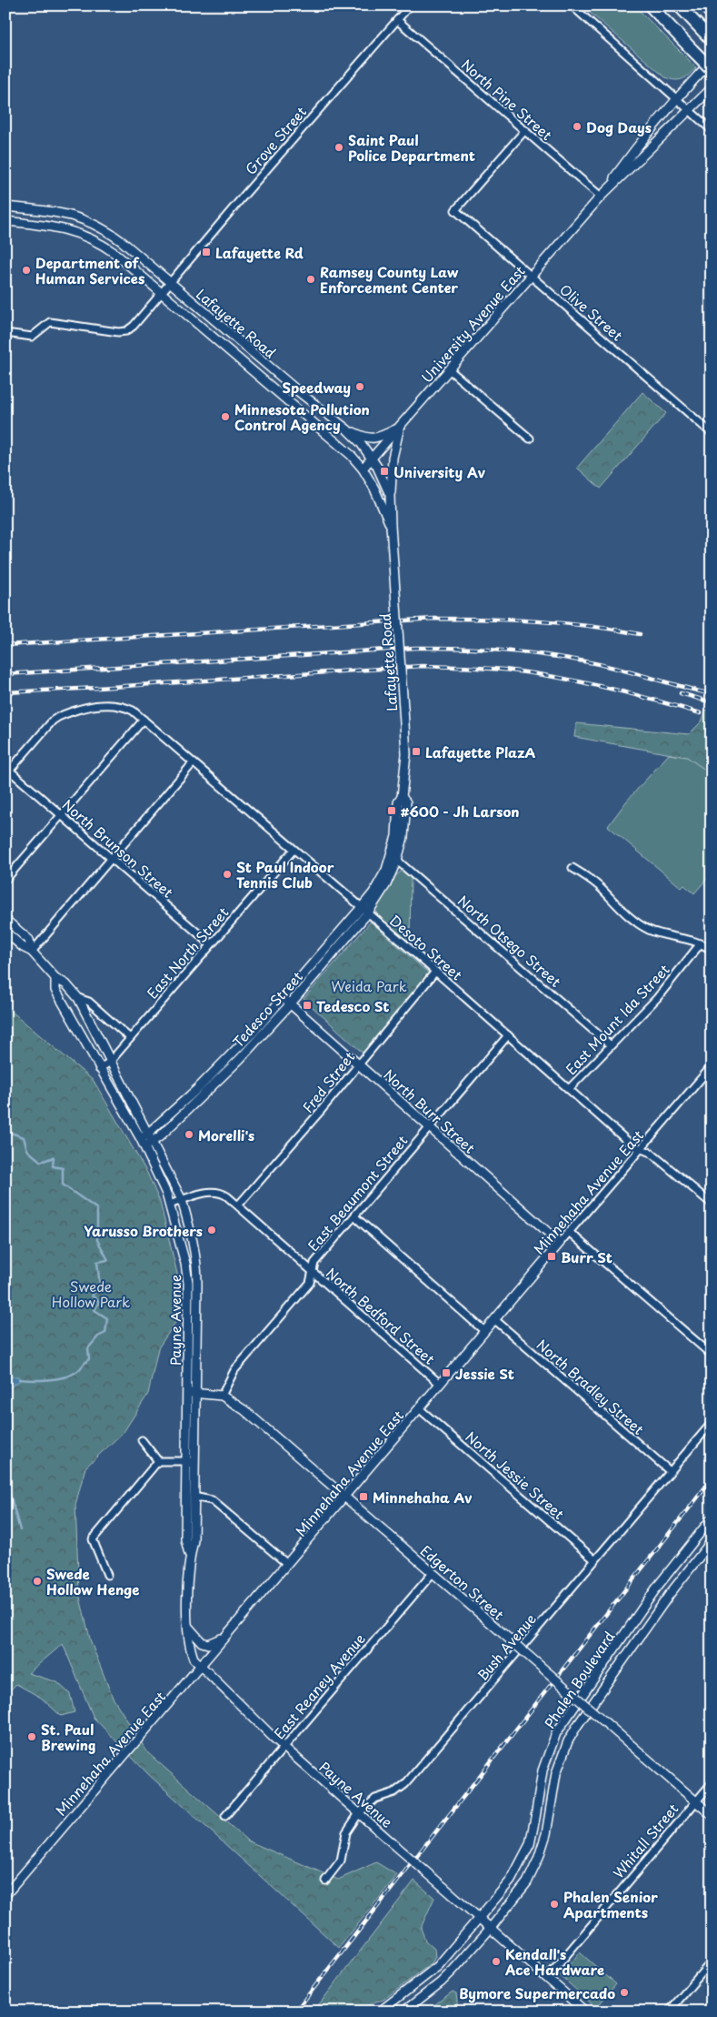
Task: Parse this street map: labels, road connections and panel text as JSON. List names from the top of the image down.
{
  "streets": {
    "street": [
      "North Pine Street",
      "Grove Street",
      "Olive Street",
      "Lafayette Road",
      "University Avenue East",
      "North Brunson Street",
      "North Otsego Street",
      "Desoto Street",
      "East North Street",
      "Tedesco Street",
      "East Mount Ida Street",
      "Fred Street",
      "North Burr Street",
      "Minnehaha Avenue East",
      "East Beaumont Street",
      "North Bedford Street",
      "Payne Avenue",
      "North Bradley Street",
      "North Jessie Street",
      "Edgerton Street",
      "Bush Avenue",
      "Phalen Boulevard",
      "East Reaney Avenue",
      "Whitall Street"
    ]
  },
  "crossings": [
    ["North Pine Street", "Grove Street"],
    ["North Pine Street", "Olive Street"],
    ["North Pine Street", "University Avenue East"],
    ["Grove Street", "Lafayette Road"],
    ["Olive Street", "University Avenue East"],
    ["Lafayette Road", "University Avenue East"],
    ["Lafayette Road", "North Otsego Street"],
    ["Lafayette Road", "Tedesco Street"],
    ["North Brunson Street", "Desoto Street"],
    ["North Brunson Street", "East North Street"],
    ["North Otsego Street", "East Mount Ida Street"],
    ["Desoto Street", "East North Street"],
    ["Desoto Street", "Tedesco Street"],
    ["Desoto Street", "East Mount Ida Street"],
    ["Desoto Street", "Fred Street"],
    ["Desoto Street", "Minnehaha Avenue East"],
    ["Desoto Street", "East Beaumont Street"],
    ["East North Street", "Payne Avenue"],
    ["Tedesco Street", "North Burr Street"],
    ["Tedesco Street", "Payne Avenue"],
    ["Fred Street", "North Burr Street"],
    ["Fred Street", "North Bedford Street"],
    ["North Burr Street", "Minnehaha Avenue East"],
    ["North Burr Street", "East Beaumont Street"],
    ["Minnehaha Avenue East", "North Bedford Street"],
    ["Minnehaha Avenue East", "Payne Avenue"],
    ["Minnehaha Avenue East", "North Bradley Street"],
    ["Minnehaha Avenue East", "North Jessie Street"],
    ["Minnehaha Avenue East", "Edgerton Street"],
    ["East Beaumont Street", "North Bedford Street"],
    ["East Beaumont Street", "Edgerton Street"],
    ["North Bedford Street", "Payne Avenue"],
    ["Payne Avenue", "Edgerton Street"],
    ["Payne Avenue", "Bush Avenue"],
    ["Payne Avenue", "Phalen Boulevard"],
    ["Payne Avenue", "East Reaney Avenue"],
    ["Payne Avenue", "Whitall Street"],
    ["North Bradley Street", "Bush Avenue"],
    ["North Jessie Street", "Bush Avenue"],
    ["Edgerton Street", "East Reaney Avenue"],
    ["Edgerton Street", "Whitall Street"]
  ],
  "parks": ["Weida Park", "Swede Hollow Park"],
  "places": {
    "other": [
      "Dog Days",
      "Saint Paul Police Department",
      "Department of Human Services",
      "Ramsey County Law Enforcement Center",
      "Speedway",
      "Minnesota Pollution Control Agency",
      "St Paul Indoor Tennis Club",
      "Morelli's",
      "Yarusso Brothers",
      "Swede Hollow Henge",
      "St. Paul Brewing",
      "Phalen Senior Apartments",
      "Kendall's Ace Hardware",
      "Bymore Supermercado"
    ],
    "transit": [
      "Lafayette Rd",
      "University Av",
      "Lafayette PlazA",
      "#600 - Jh Larson",
      "Tedesco St",
      "Burr St",
      "Jessie St",
      "Minnehaha Av"
    ]
  }
}
